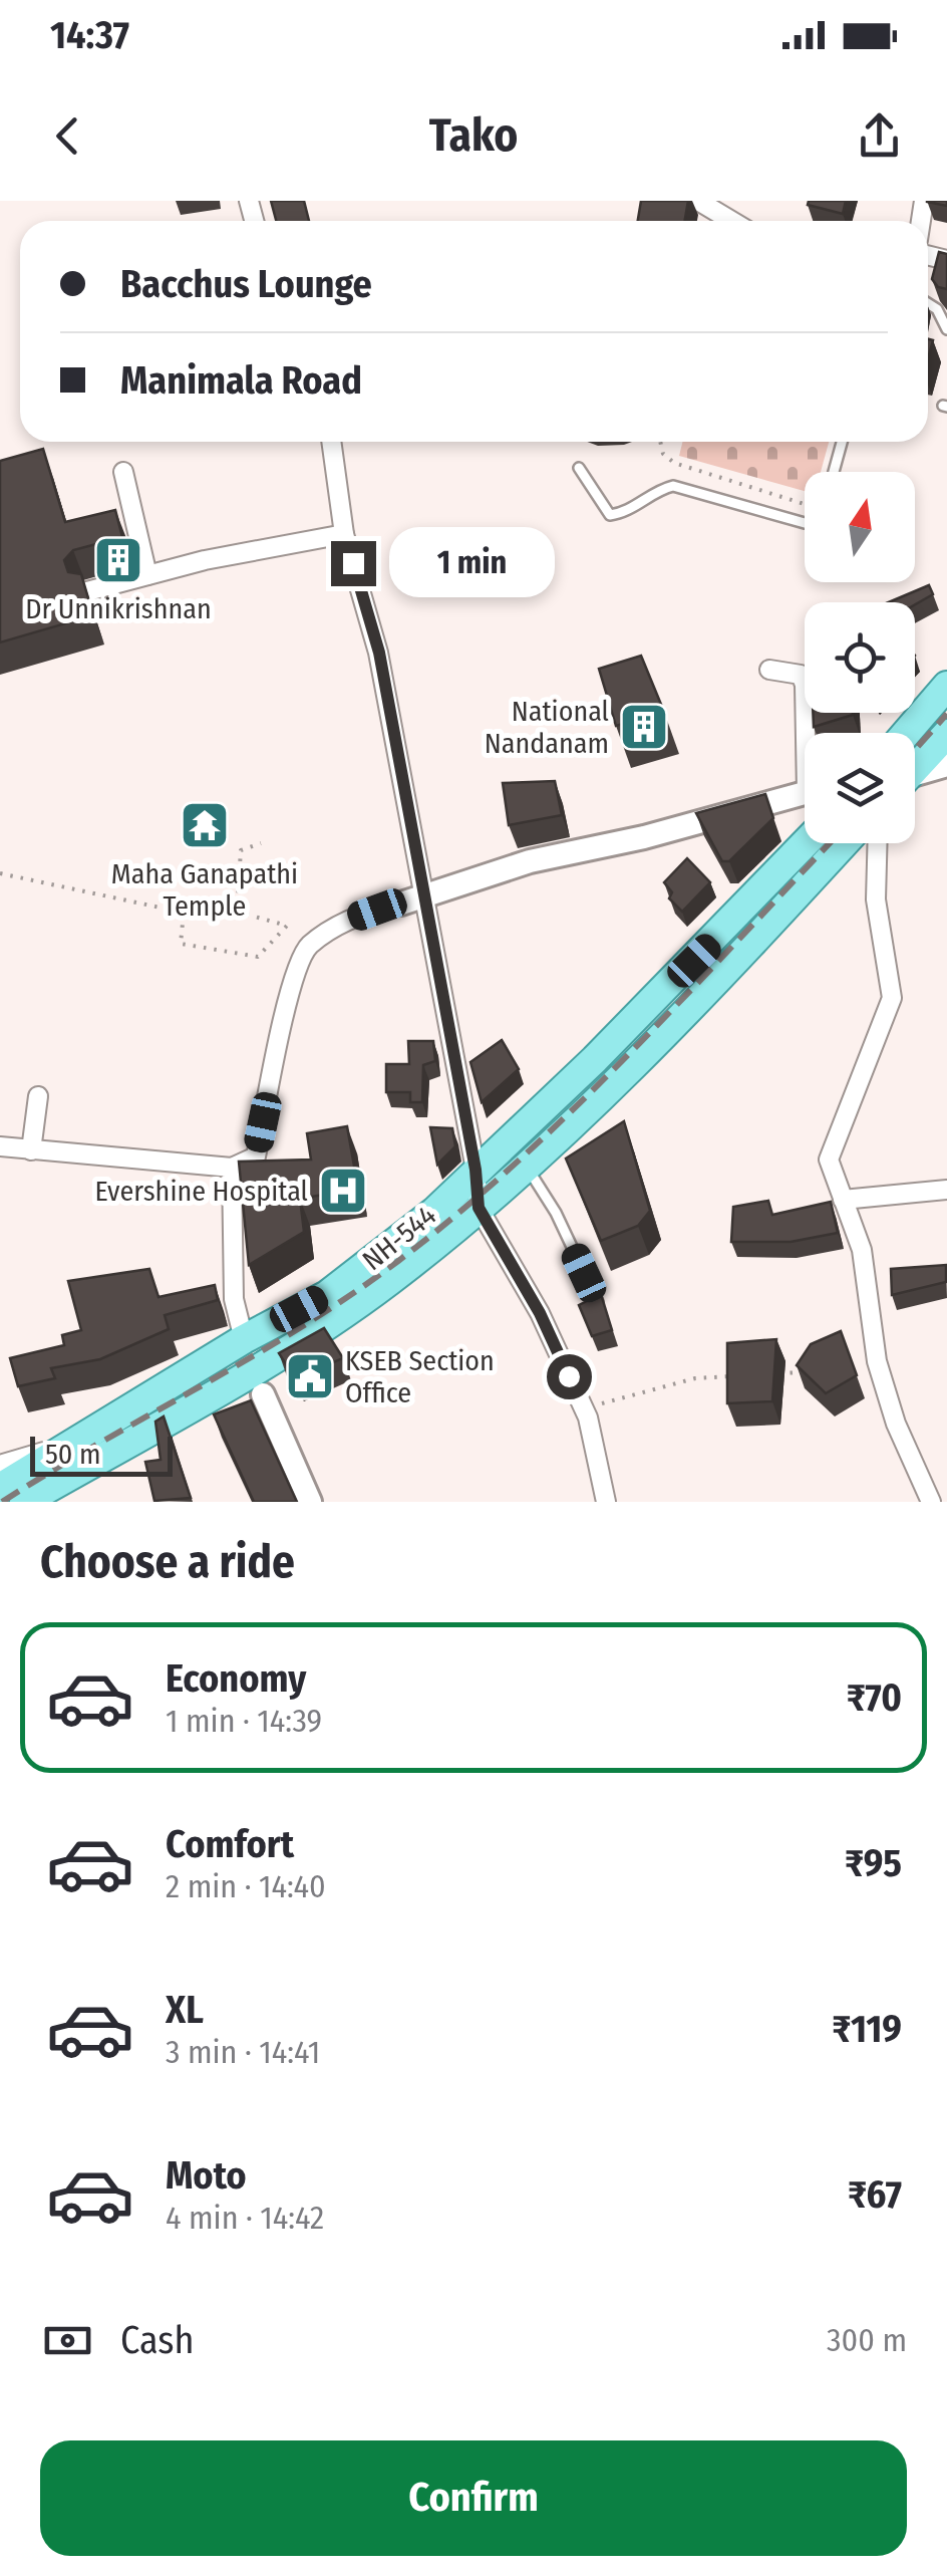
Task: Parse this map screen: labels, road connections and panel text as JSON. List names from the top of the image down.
{
  "streets": {
    "main road": ["NH-544"]
  },
  "places": {
    "building": ["Dr Unnikrishnan", "National Nandanam"],
    "temple": ["Maha Ganapathi Temple"],
    "hospital": ["Evershine Hospital"],
    "public building": ["KSEB Section Office"]
  },
  "scale_bar": "50 m",
  "north": "top",
  "page": {
    "status": "14:37",
    "header": "Tako",
    "banner": ["Bacchus Lounge", "Manimala Road"],
    "bubble": "1 min",
    "scale": "50 m",
    "heading": "Choose a ride",
    "list": [
      {
        "name": "Economy",
        "note": "1 min · 14:39",
        "value": "₹70"
      },
      {
        "name": "Comfort",
        "note": "2 min · 14:40",
        "value": "₹95"
      },
      {
        "name": "XL",
        "note": "3 min · 14:41",
        "value": "₹119"
      },
      {
        "name": "Moto",
        "note": "4 min · 14:42",
        "value": "₹67"
      }
    ],
    "pay": ["Cash", "300 m"],
    "buttons": "Confirm"
  }
}
